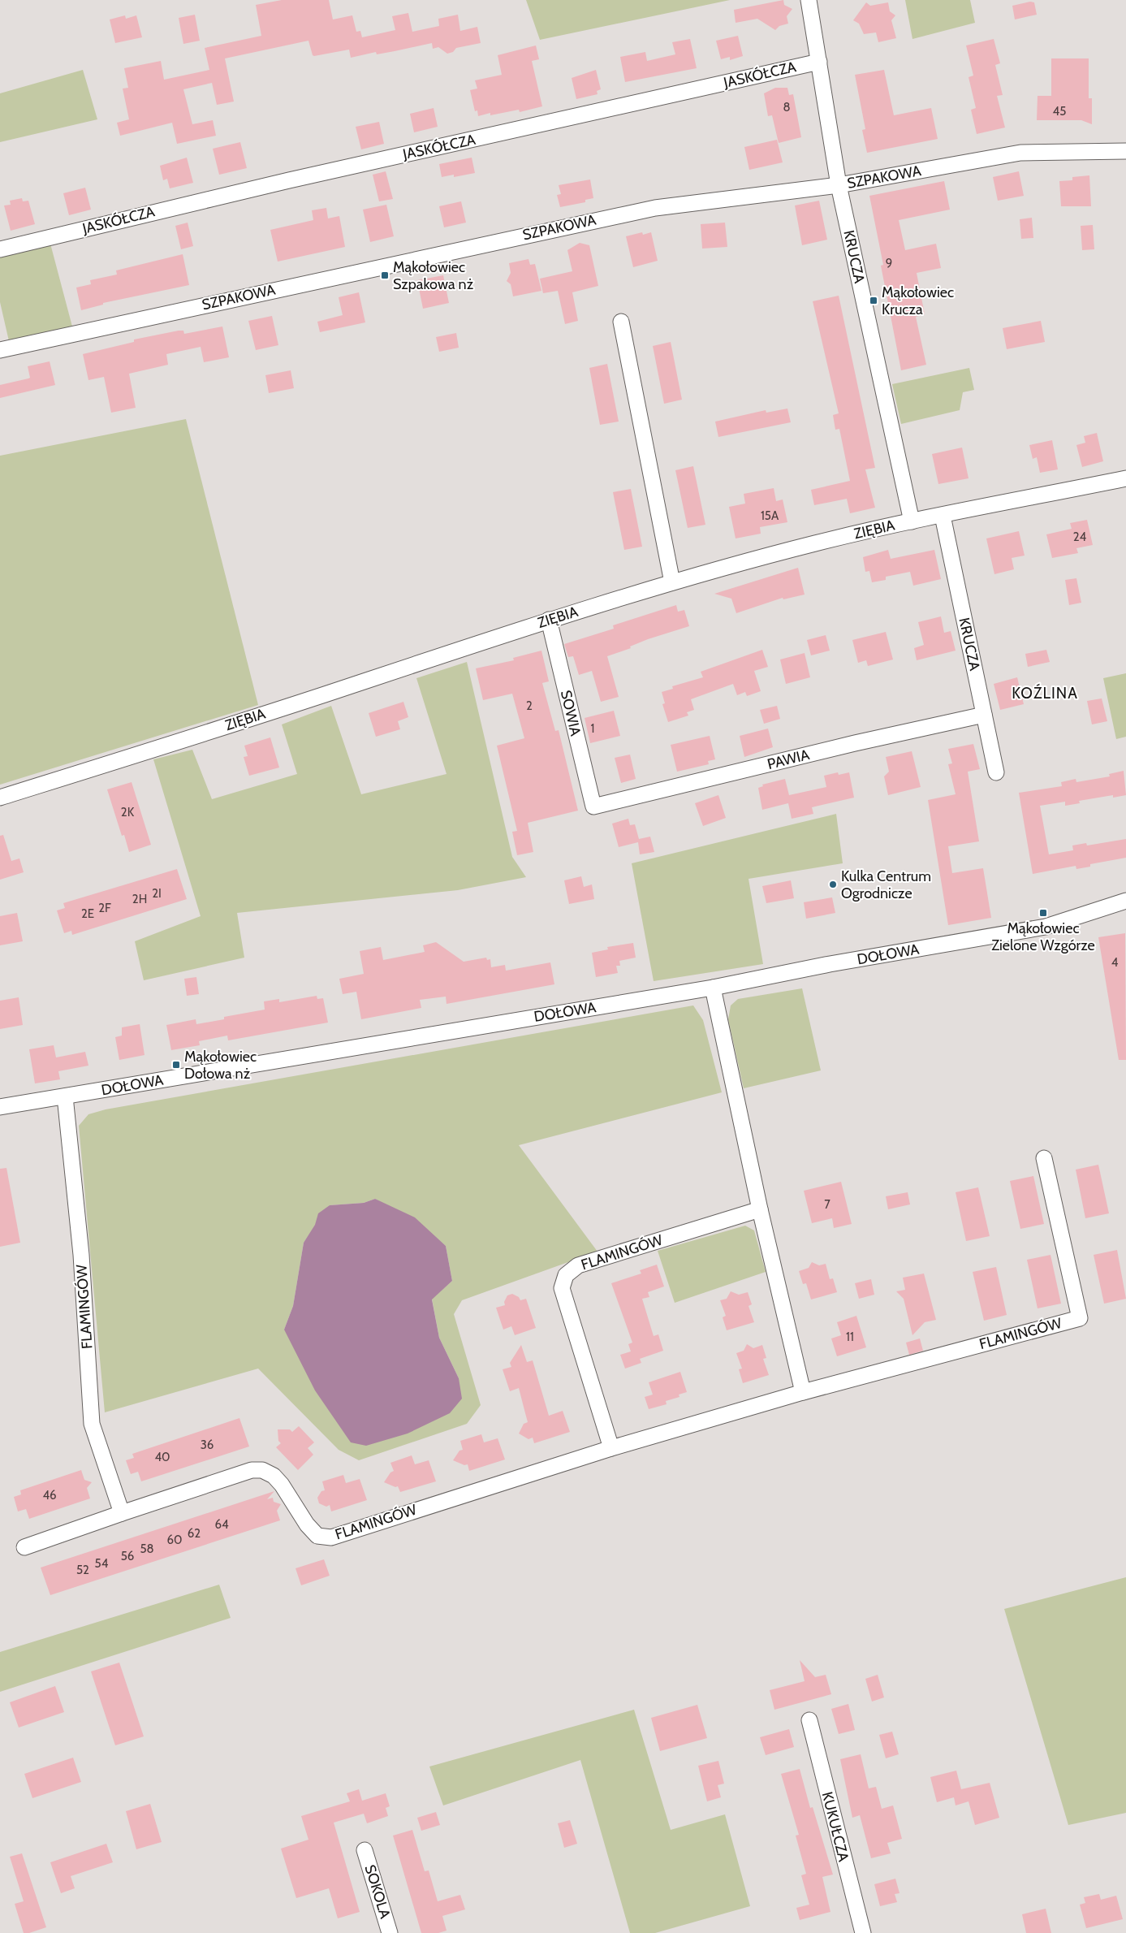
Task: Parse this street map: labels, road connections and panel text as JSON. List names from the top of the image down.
{
  "streets": {
    "street": [
      "JASKÓŁCZA",
      "SZPAKOWA",
      "KRUCZA",
      "ZIĘBIA",
      "SOWIA",
      "PAWIA",
      "DOŁOWA",
      "FLAMINGÓW",
      "KUKUŁCZA",
      "SOKOLA"
    ]
  },
  "crossings": [
    ["JASKÓŁCZA", "KRUCZA"],
    ["SZPAKOWA", "KRUCZA"],
    ["KRUCZA", "ZIĘBIA"],
    ["KRUCZA", "PAWIA"],
    ["ZIĘBIA", "SOWIA"],
    ["SOWIA", "PAWIA"],
    ["DOŁOWA", "FLAMINGÓW"]
  ],
  "districts": ["KOŹLINA"],
  "places": {
    "transit": [
      "Mąkołowiec Szpakowa nż",
      "Mąkołowiec Krucza",
      "Mąkołowiec Zielone Wzgórze",
      "Mąkołowiec Dołowa nż"
    ],
    "other": ["Kulka Centrum Ogrodnicze"]
  },
  "house_numbers": [
    "8",
    "45",
    "9",
    "15A",
    "24",
    "2",
    "1",
    "2K",
    "2I",
    "2H",
    "2F",
    "2E",
    "4",
    "7",
    "11",
    "36",
    "40",
    "46",
    "64",
    "62",
    "60",
    "58",
    "56",
    "54",
    "52"
  ]
}
